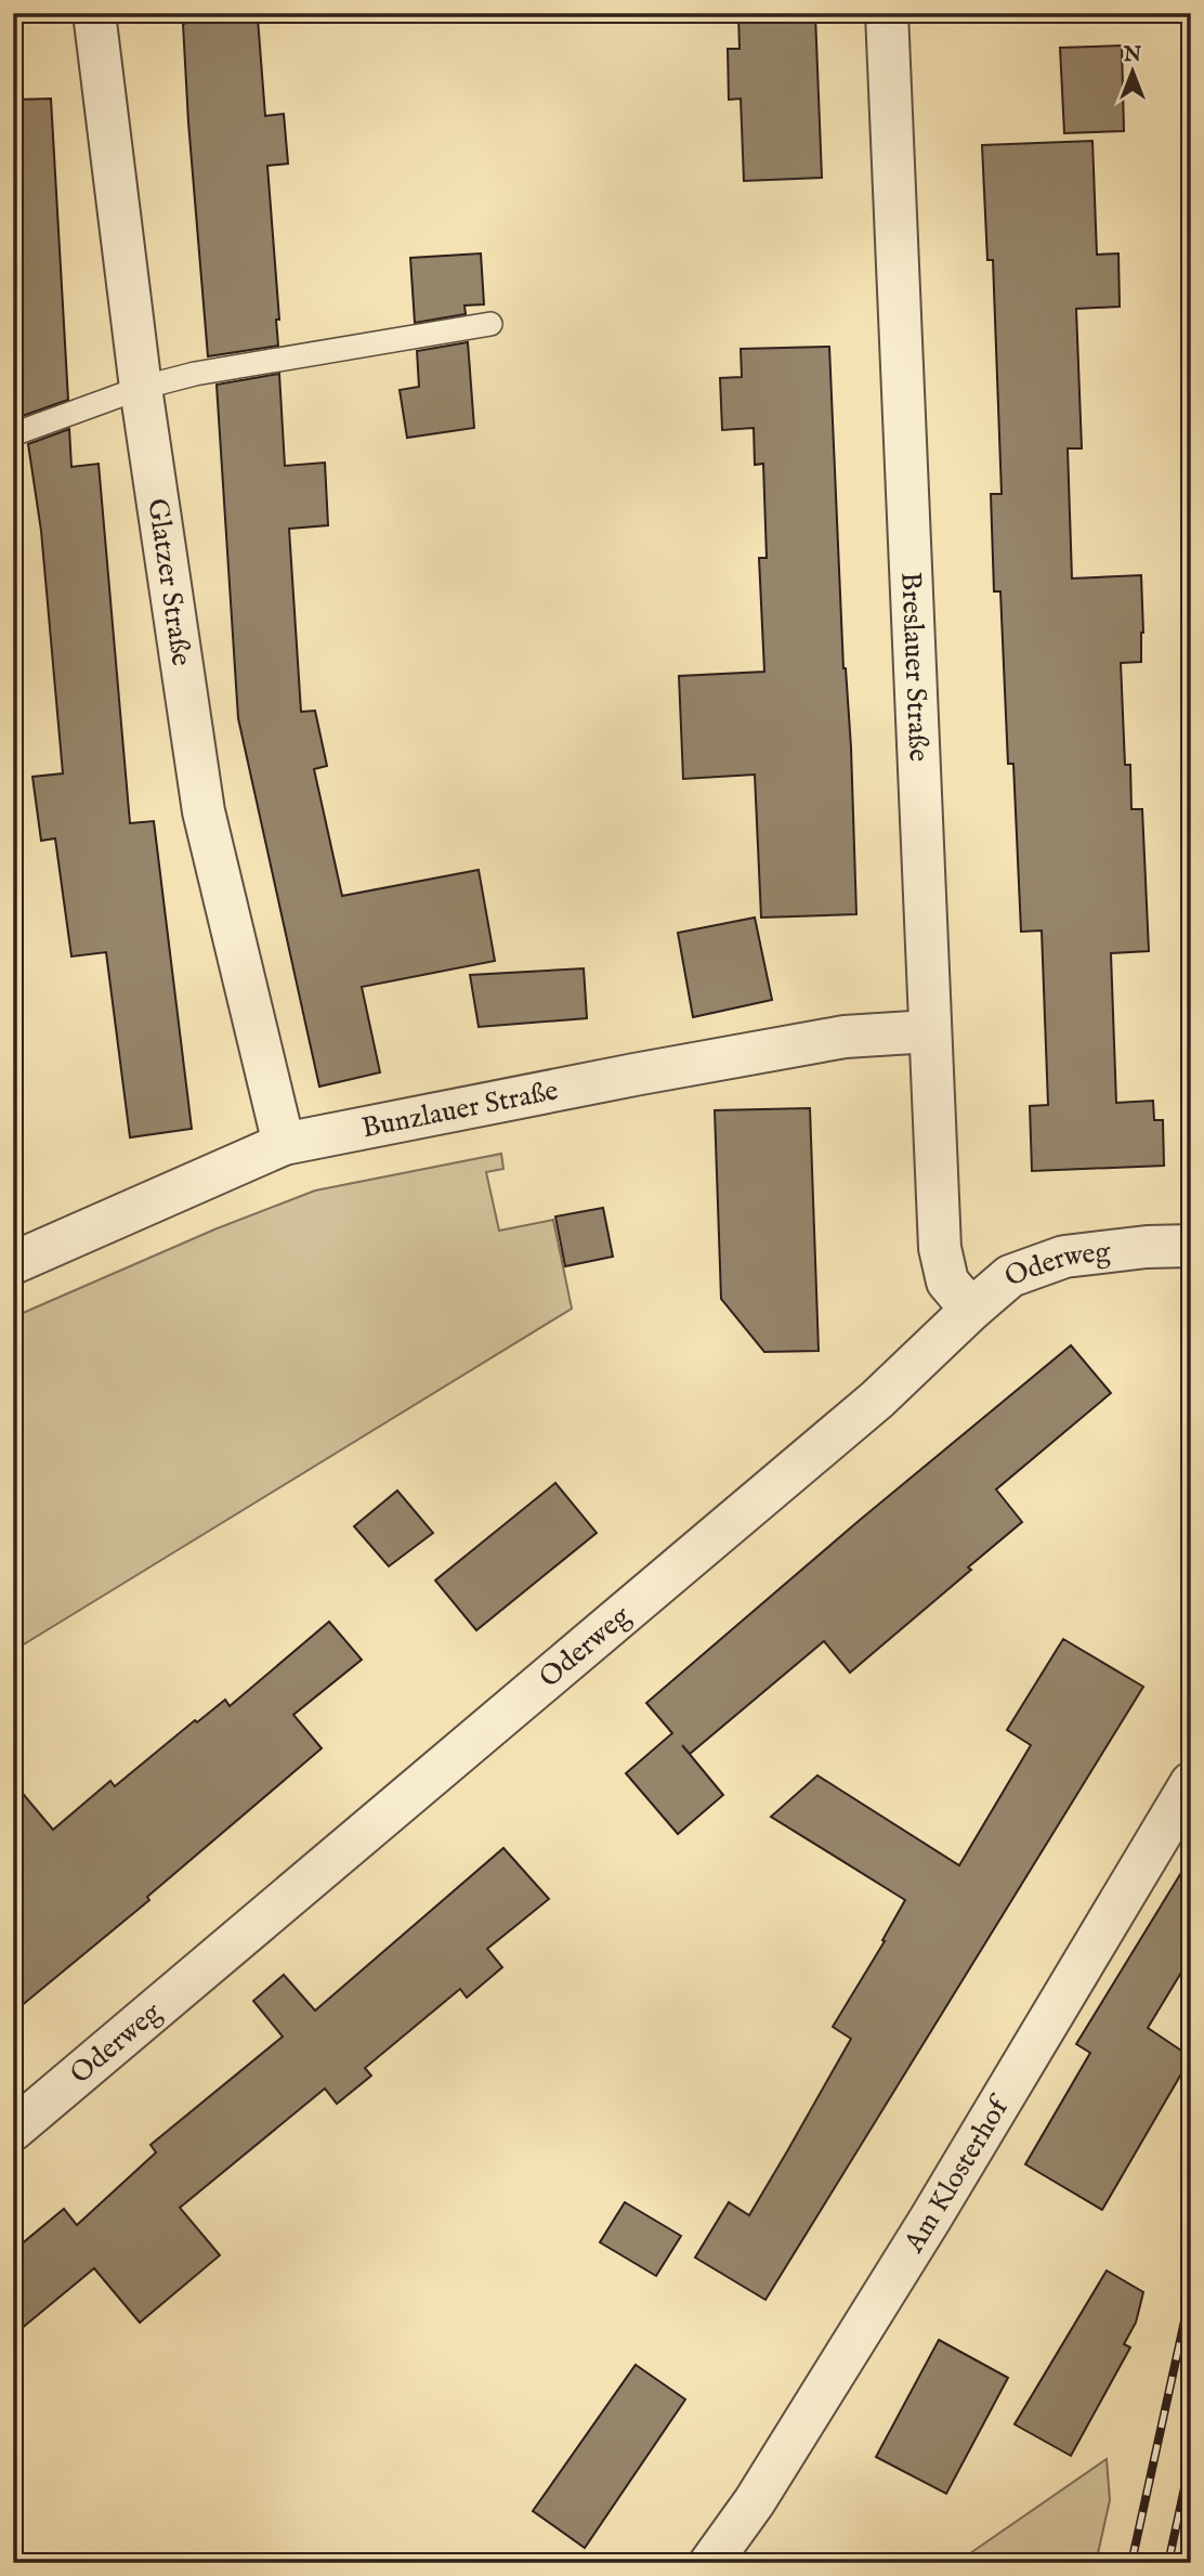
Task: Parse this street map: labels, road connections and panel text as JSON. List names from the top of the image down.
{
  "streets": {
    "street": [
      "Glatzer Straße",
      "Breslauer Straße",
      "Bunzlauer Straße",
      "Oderweg",
      "Am Klosterhof"
    ]
  },
  "crossings": [
    ["Glatzer Straße", "Bunzlauer Straße"],
    ["Breslauer Straße", "Bunzlauer Straße"],
    ["Breslauer Straße", "Oderweg"]
  ],
  "north": "top"
}
